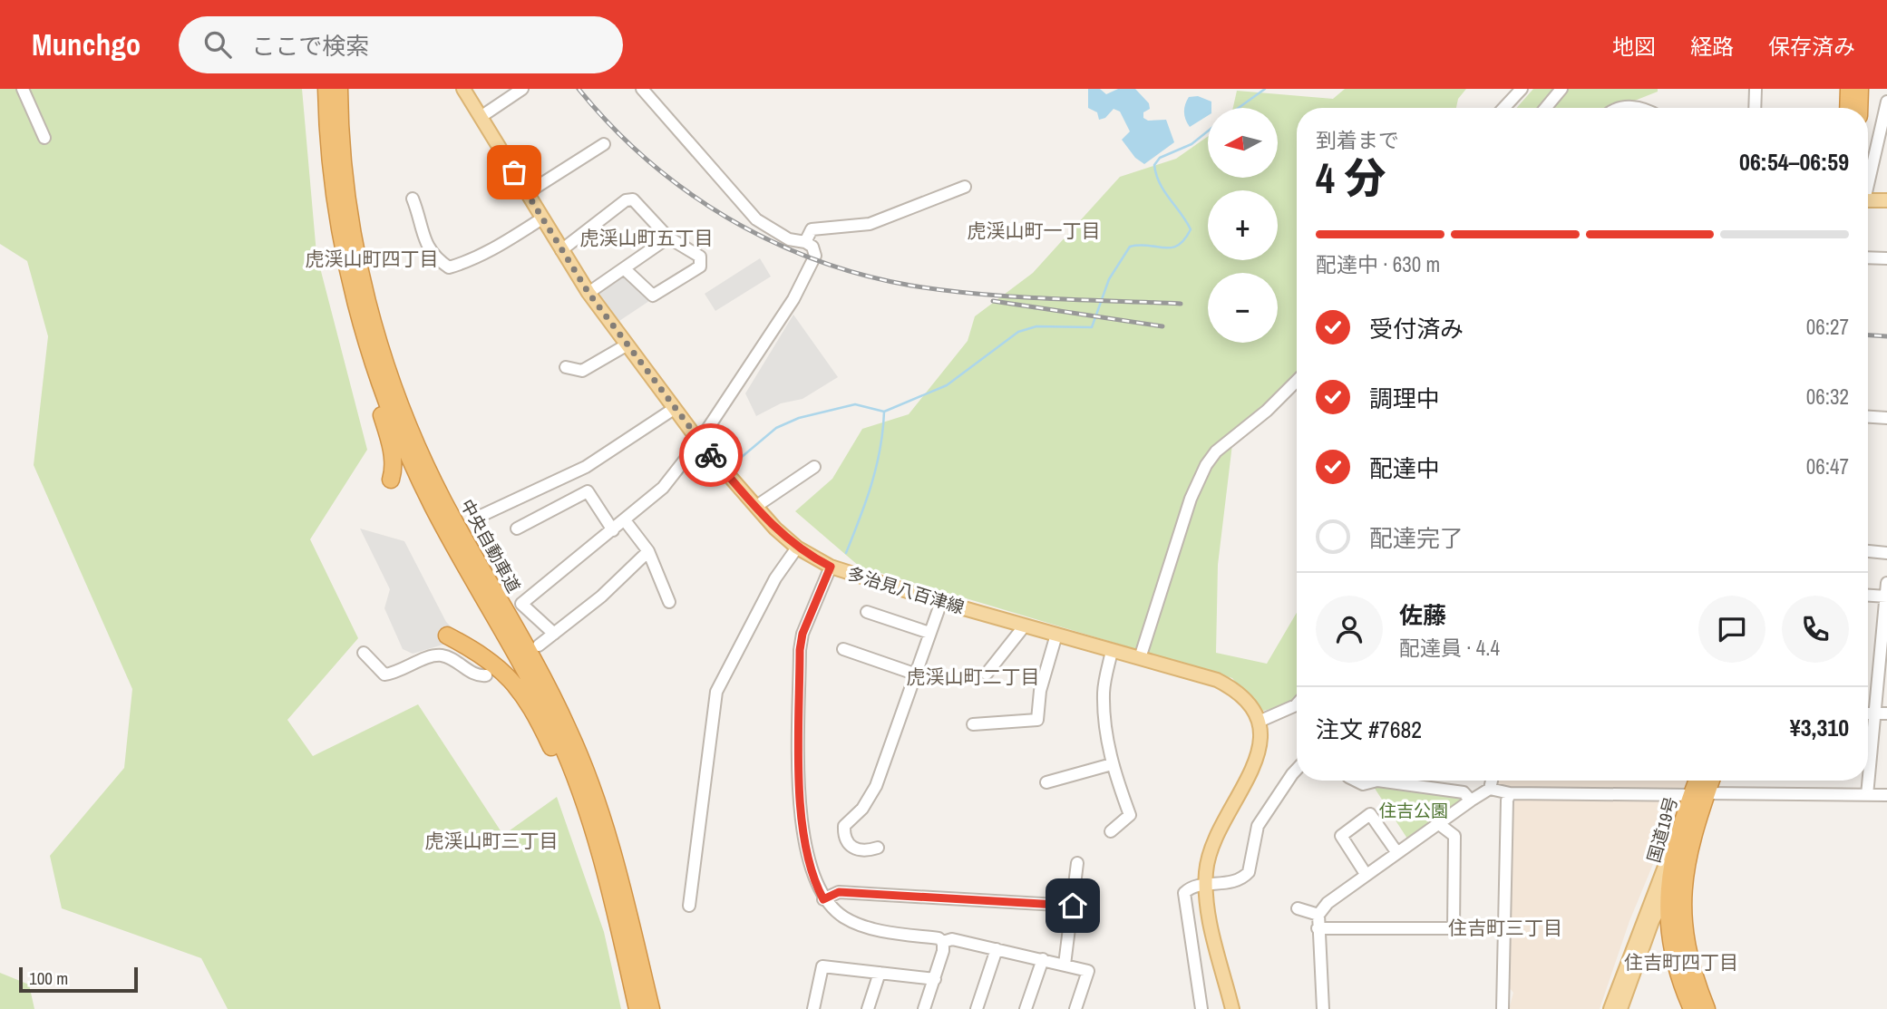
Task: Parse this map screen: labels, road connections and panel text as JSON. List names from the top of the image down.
{
  "streets": {
    "highway": ["中央自動車道", "国道19号"],
    "main road": ["多治見八百津線"]
  },
  "districts": [
    "虎渓山町一丁目",
    "虎渓山町五丁目",
    "虎渓山町四丁目",
    "虎渓山町二丁目",
    "虎渓山町三丁目",
    "住吉町三丁目",
    "住吉町四丁目"
  ],
  "parks": ["住吉公園"],
  "scale_bar": "100 m",
  "north": "left",
  "page": {
    "header": "Munchgo",
    "search": "ここで検索",
    "nav": ["地図", "経路", "保存済み"],
    "map_buttons": ["+", "−"],
    "heading": ["4 分", "到着まで", "06:54–06:59"],
    "panel": [
      "佐藤",
      "配達員 · 4.4",
      "注文 #7682",
      "¥3,310"
    ],
    "bar": "配達中 · 630 m",
    "list": [
      ["受付済み", "06:27"],
      ["調理中", "06:32"],
      ["配達中", "06:47"],
      "配達完了"
    ],
    "scale": "100 m"
  }
}
